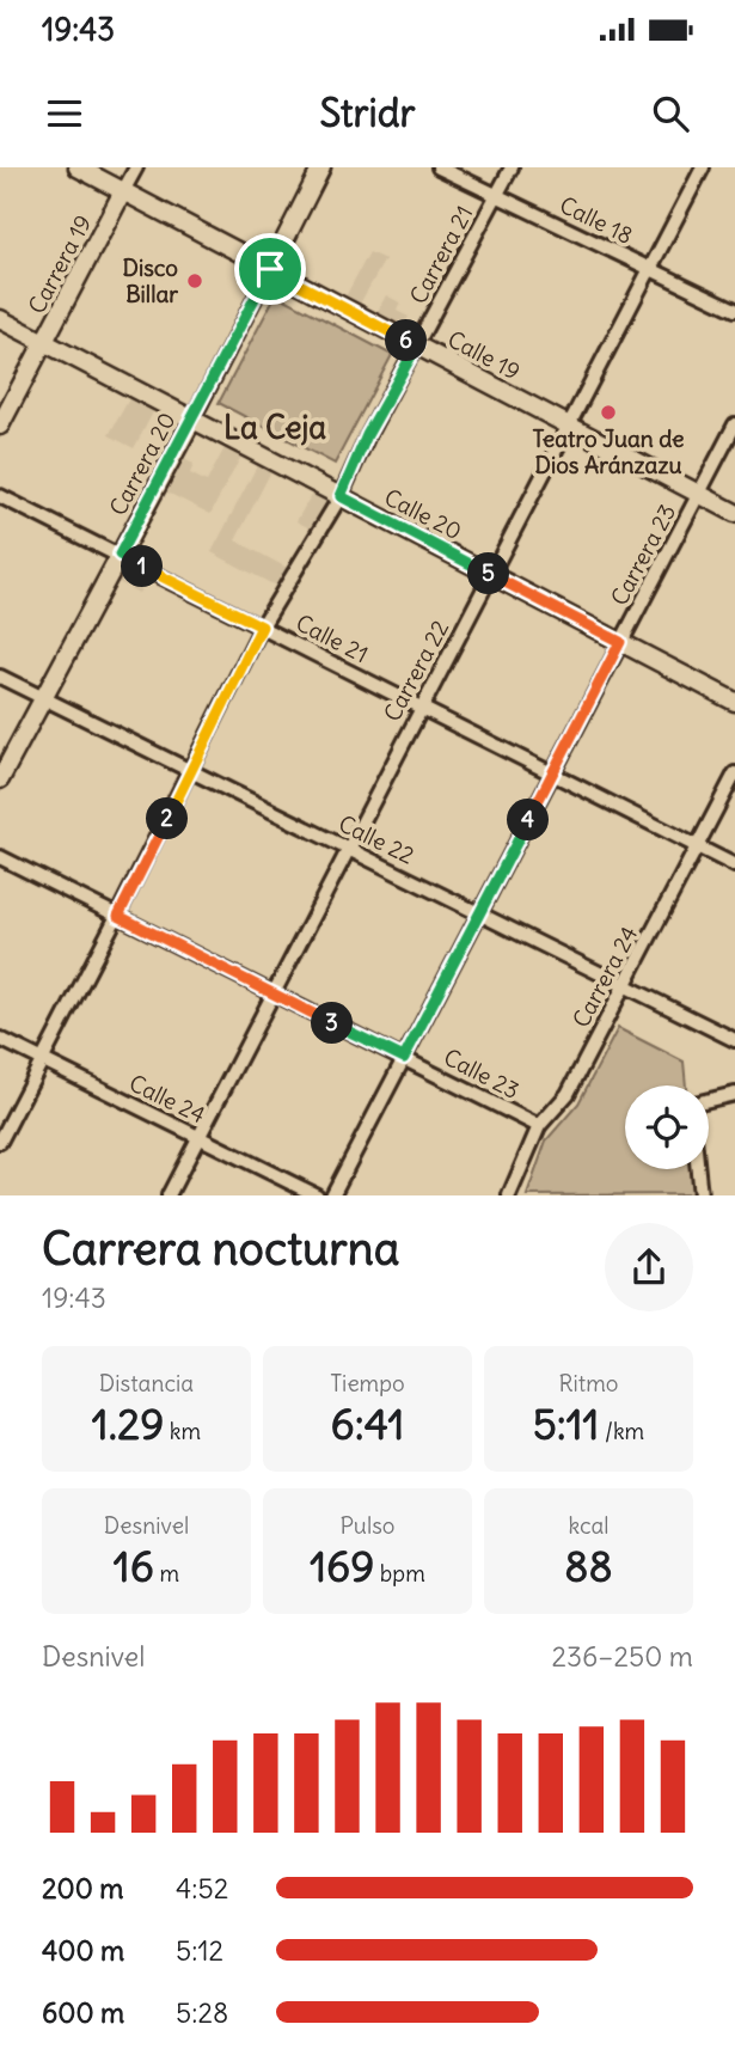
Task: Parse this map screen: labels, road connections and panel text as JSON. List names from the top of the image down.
{
  "streets": {
    "main road": [
      "Carrera 19",
      "Calle 19",
      "Carrera 20",
      "Calle 20"
    ],
    "street": [
      "Calle 18",
      "Carrera 21",
      "Carrera 23",
      "Calle 21",
      "Carrera 22",
      "Calle 22",
      "Carrera 24",
      "Calle 23",
      "Calle 24"
    ]
  },
  "crossings": [
    ["Calle 18", "Carrera 21"],
    ["Calle 18", "Carrera 22"],
    ["Carrera 21", "Calle 19"],
    ["Carrera 21", "Calle 20"],
    ["Carrera 21", "Calle 21"],
    ["Carrera 21", "Calle 22"],
    ["Carrera 21", "Calle 23"],
    ["Carrera 21", "Calle 24"],
    ["Carrera 19", "Calle 19"],
    ["Carrera 19", "Calle 20"],
    ["Calle 19", "Carrera 20"],
    ["Calle 19", "Carrera 23"],
    ["Calle 19", "Carrera 22"],
    ["Carrera 20", "Calle 20"],
    ["Carrera 20", "Calle 21"],
    ["Carrera 20", "Calle 22"],
    ["Calle 20", "Carrera 23"],
    ["Calle 20", "Carrera 22"],
    ["Carrera 23", "Calle 21"],
    ["Carrera 23", "Calle 22"],
    ["Carrera 23", "Calle 23"],
    ["Calle 21", "Carrera 22"],
    ["Calle 21", "Carrera 24"],
    ["Carrera 22", "Calle 22"],
    ["Carrera 22", "Calle 23"],
    ["Carrera 22", "Calle 24"],
    ["Calle 22", "Carrera 24"],
    ["Carrera 24", "Calle 23"]
  ],
  "districts": ["La Ceja"],
  "places": ["Disco Billar", "Teatro Juan de Dios Aránzazu"],
  "page": {
    "status": "19:43",
    "header": "Stridr",
    "pins": [
      "6",
      "1",
      "5",
      "2",
      "4",
      "3"
    ],
    "heading": ["Carrera nocturna", "19:43"],
    "stats": [
      ["Distancia", "1.29 km"],
      ["Tiempo", "6:41"],
      ["Ritmo", "5:11 /km"],
      ["Desnivel", "16 m"],
      ["Pulso", "169 bpm"],
      ["kcal", "88"]
    ],
    "chart": ["Desnivel", "236–250 m"],
    "list": [
      {
        "name": "200 m",
        "note": "4:52"
      },
      {
        "name": "400 m",
        "note": "5:12"
      },
      {
        "name": "600 m",
        "note": "5:28"
      }
    ]
  }
}
